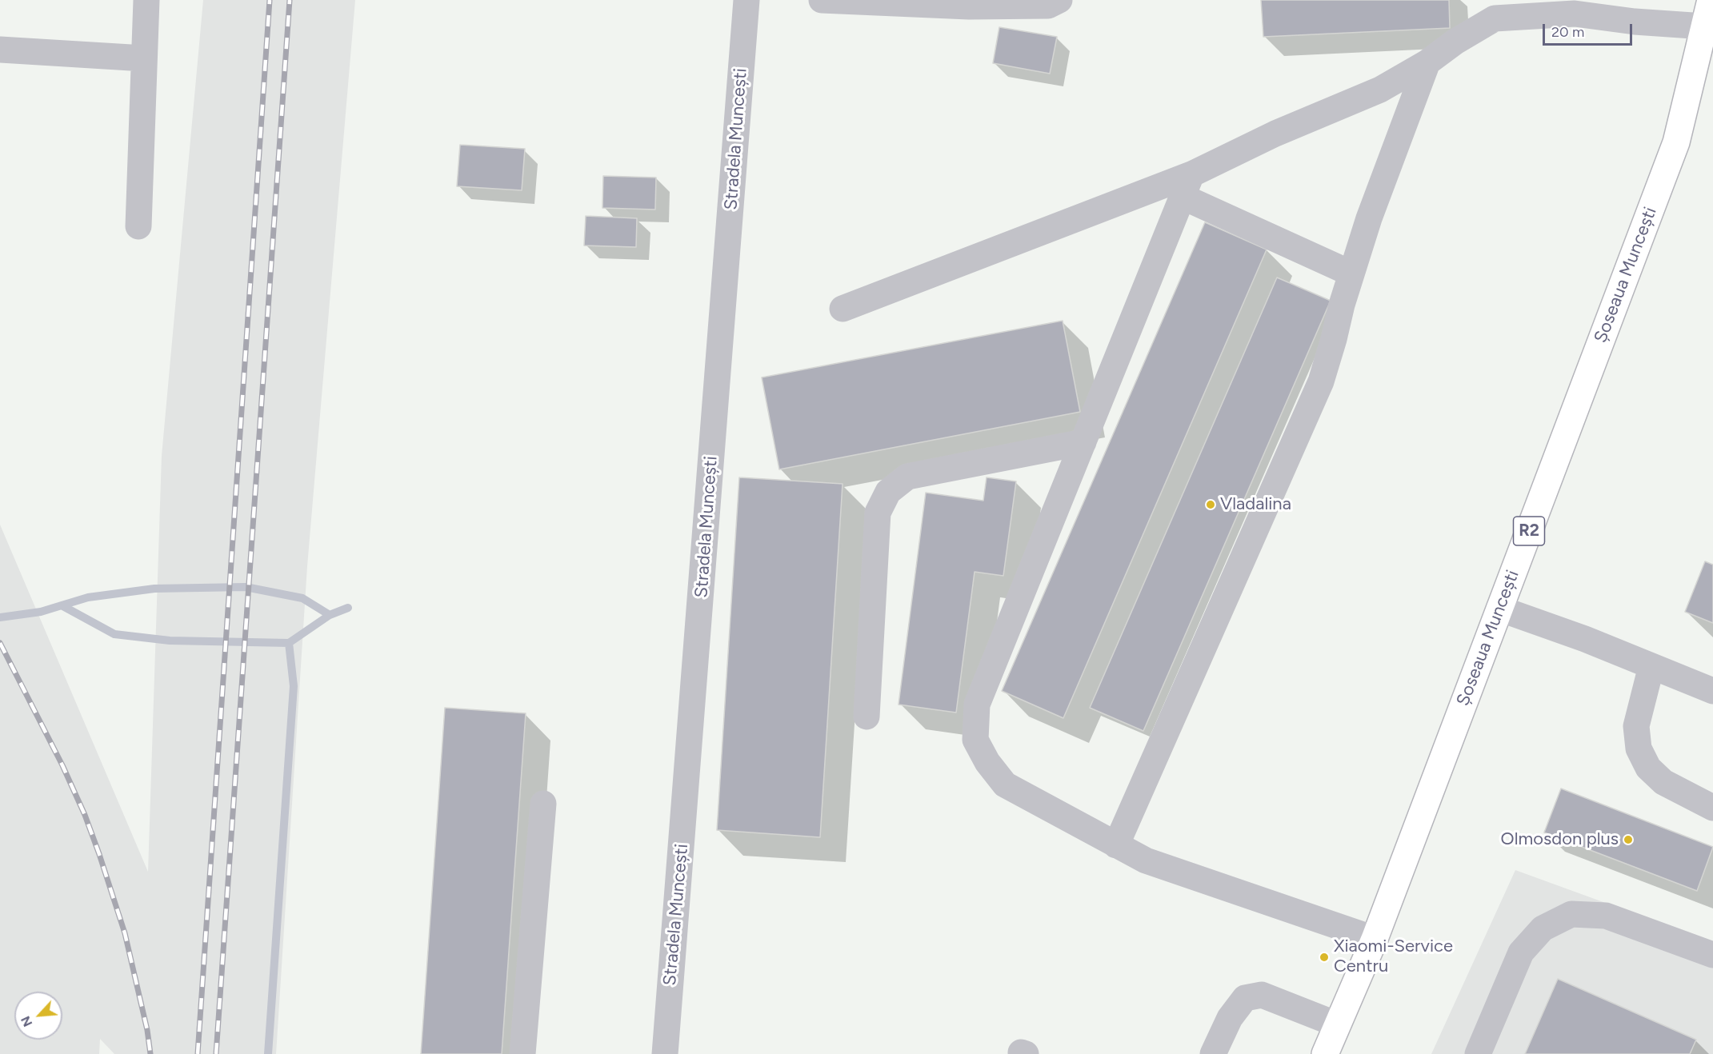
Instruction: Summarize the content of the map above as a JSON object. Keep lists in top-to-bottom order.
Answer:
{
  "streets": {
    "main road": ["Șoseaua Muncești", "R2"],
    "street": ["Stradela Muncești"]
  },
  "places": ["Vladalina", "Olmosdon plus", "Xiaomi-Service Centru"],
  "scale_bar": "20 m",
  "north": "bottom left"
}
